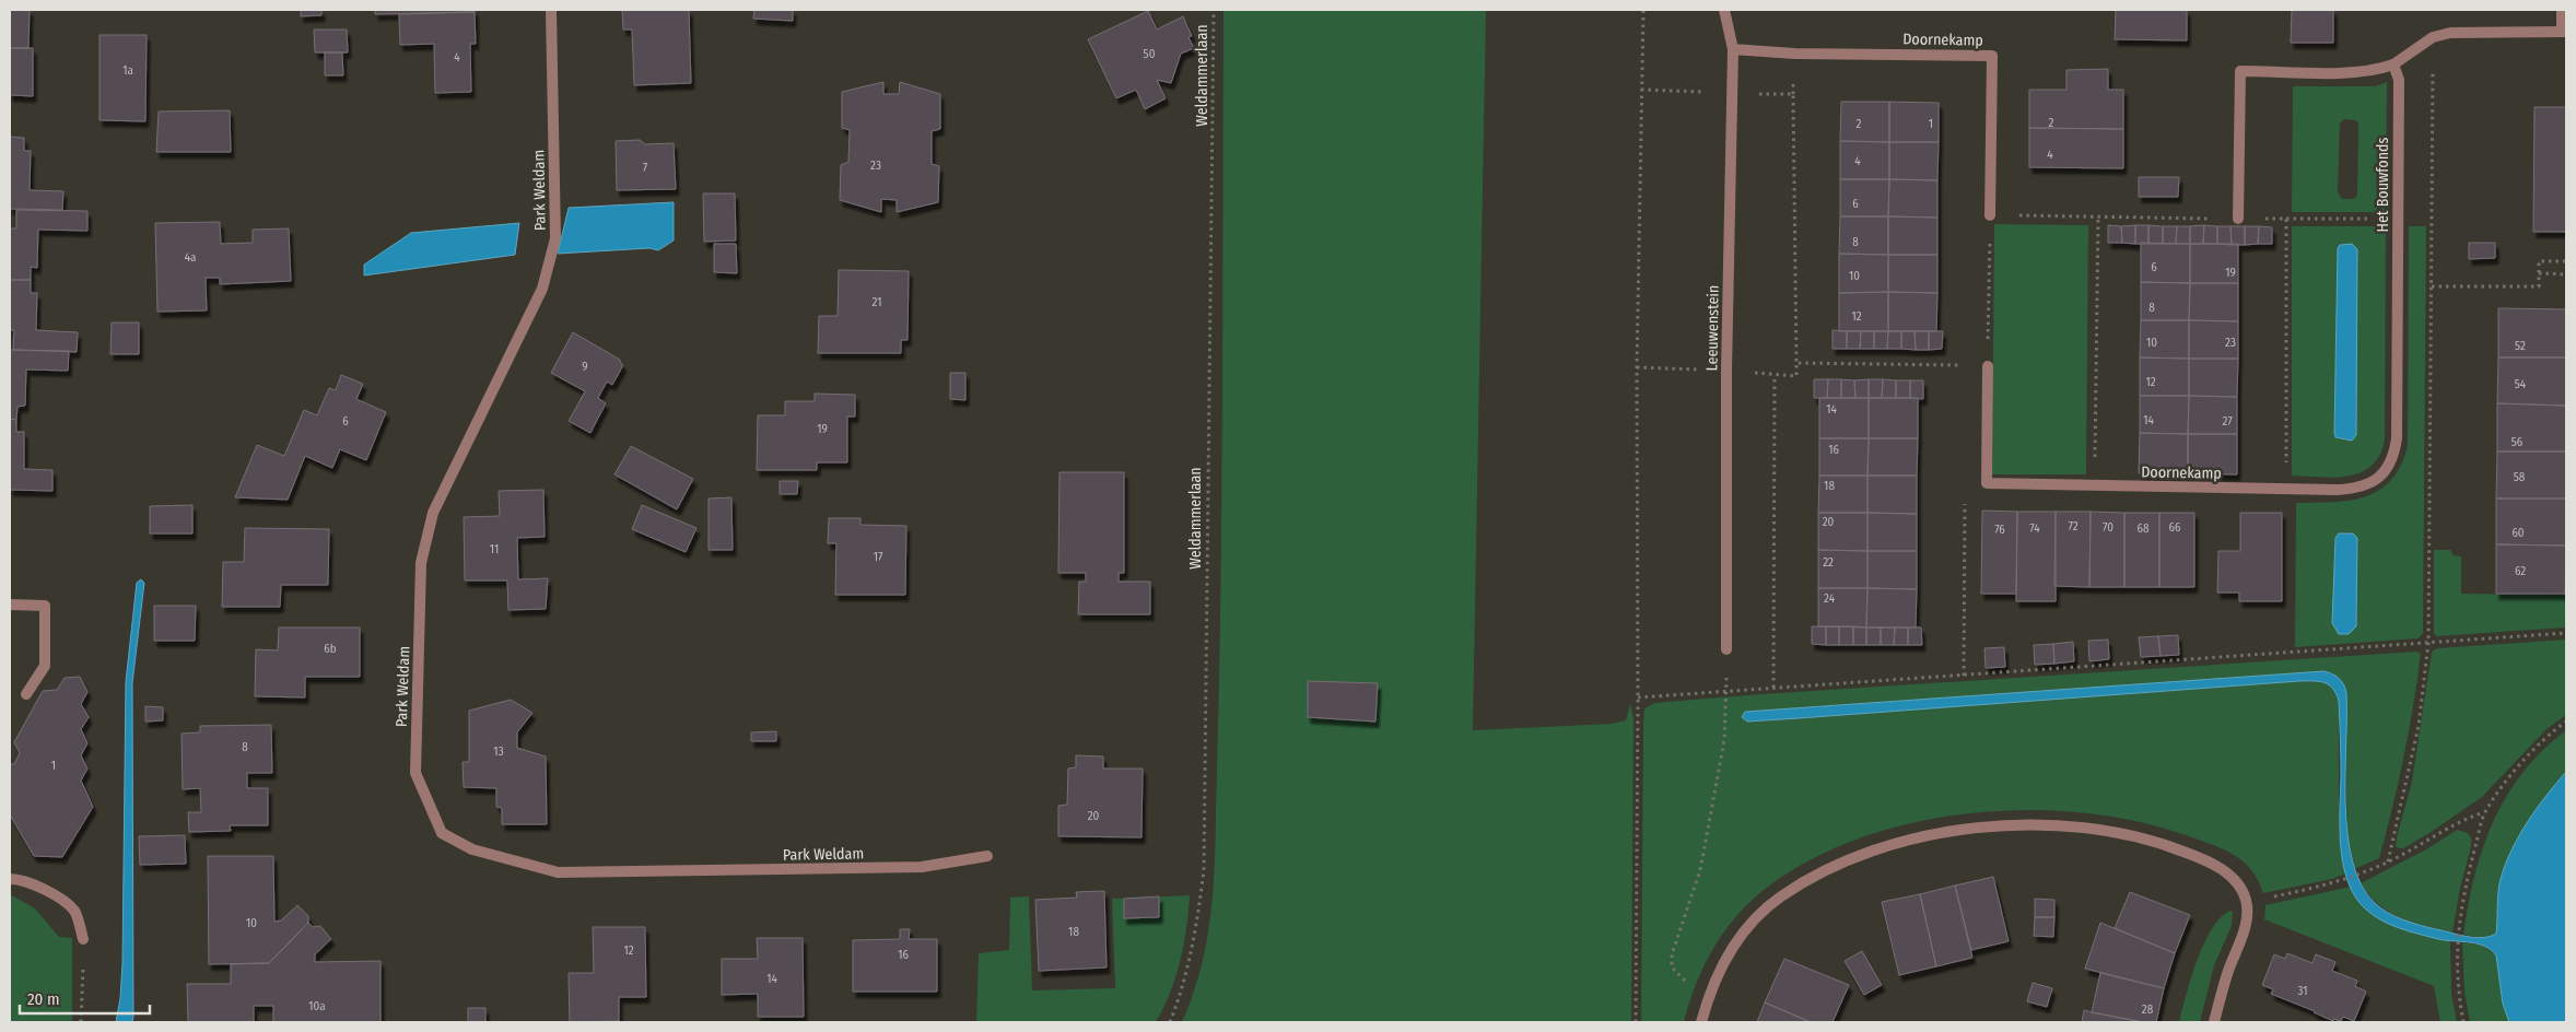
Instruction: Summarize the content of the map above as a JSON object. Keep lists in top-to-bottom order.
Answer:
{
  "streets": {
    "street": [
      "Doornekamp",
      "Het Bouwfonds",
      "Park Weldam",
      "Leeuwenstein"
    ],
    "path": ["Weldammerlaan"]
  },
  "crossings": [
    ["Doornekamp", "Het Bouwfonds"],
    ["Doornekamp", "Leeuwenstein"]
  ],
  "house_numbers": [
    "50",
    "4",
    "1a",
    "2",
    "2",
    "1",
    "4",
    "4",
    "23",
    "7",
    "6",
    "8",
    "4a",
    "6",
    "19",
    "10",
    "21",
    "8",
    "12",
    "10",
    "23",
    "52",
    "9",
    "12",
    "54",
    "14",
    "14",
    "6",
    "27",
    "19",
    "56",
    "16",
    "58",
    "18",
    "20",
    "72",
    "70",
    "66",
    "74",
    "68",
    "76",
    "60",
    "11",
    "17",
    "22",
    "62",
    "24",
    "6b",
    "8",
    "13",
    "1",
    "20",
    "10",
    "18",
    "12",
    "16",
    "14",
    "31",
    "10a",
    "28"
  ],
  "scale_bar": "20 m"
}
